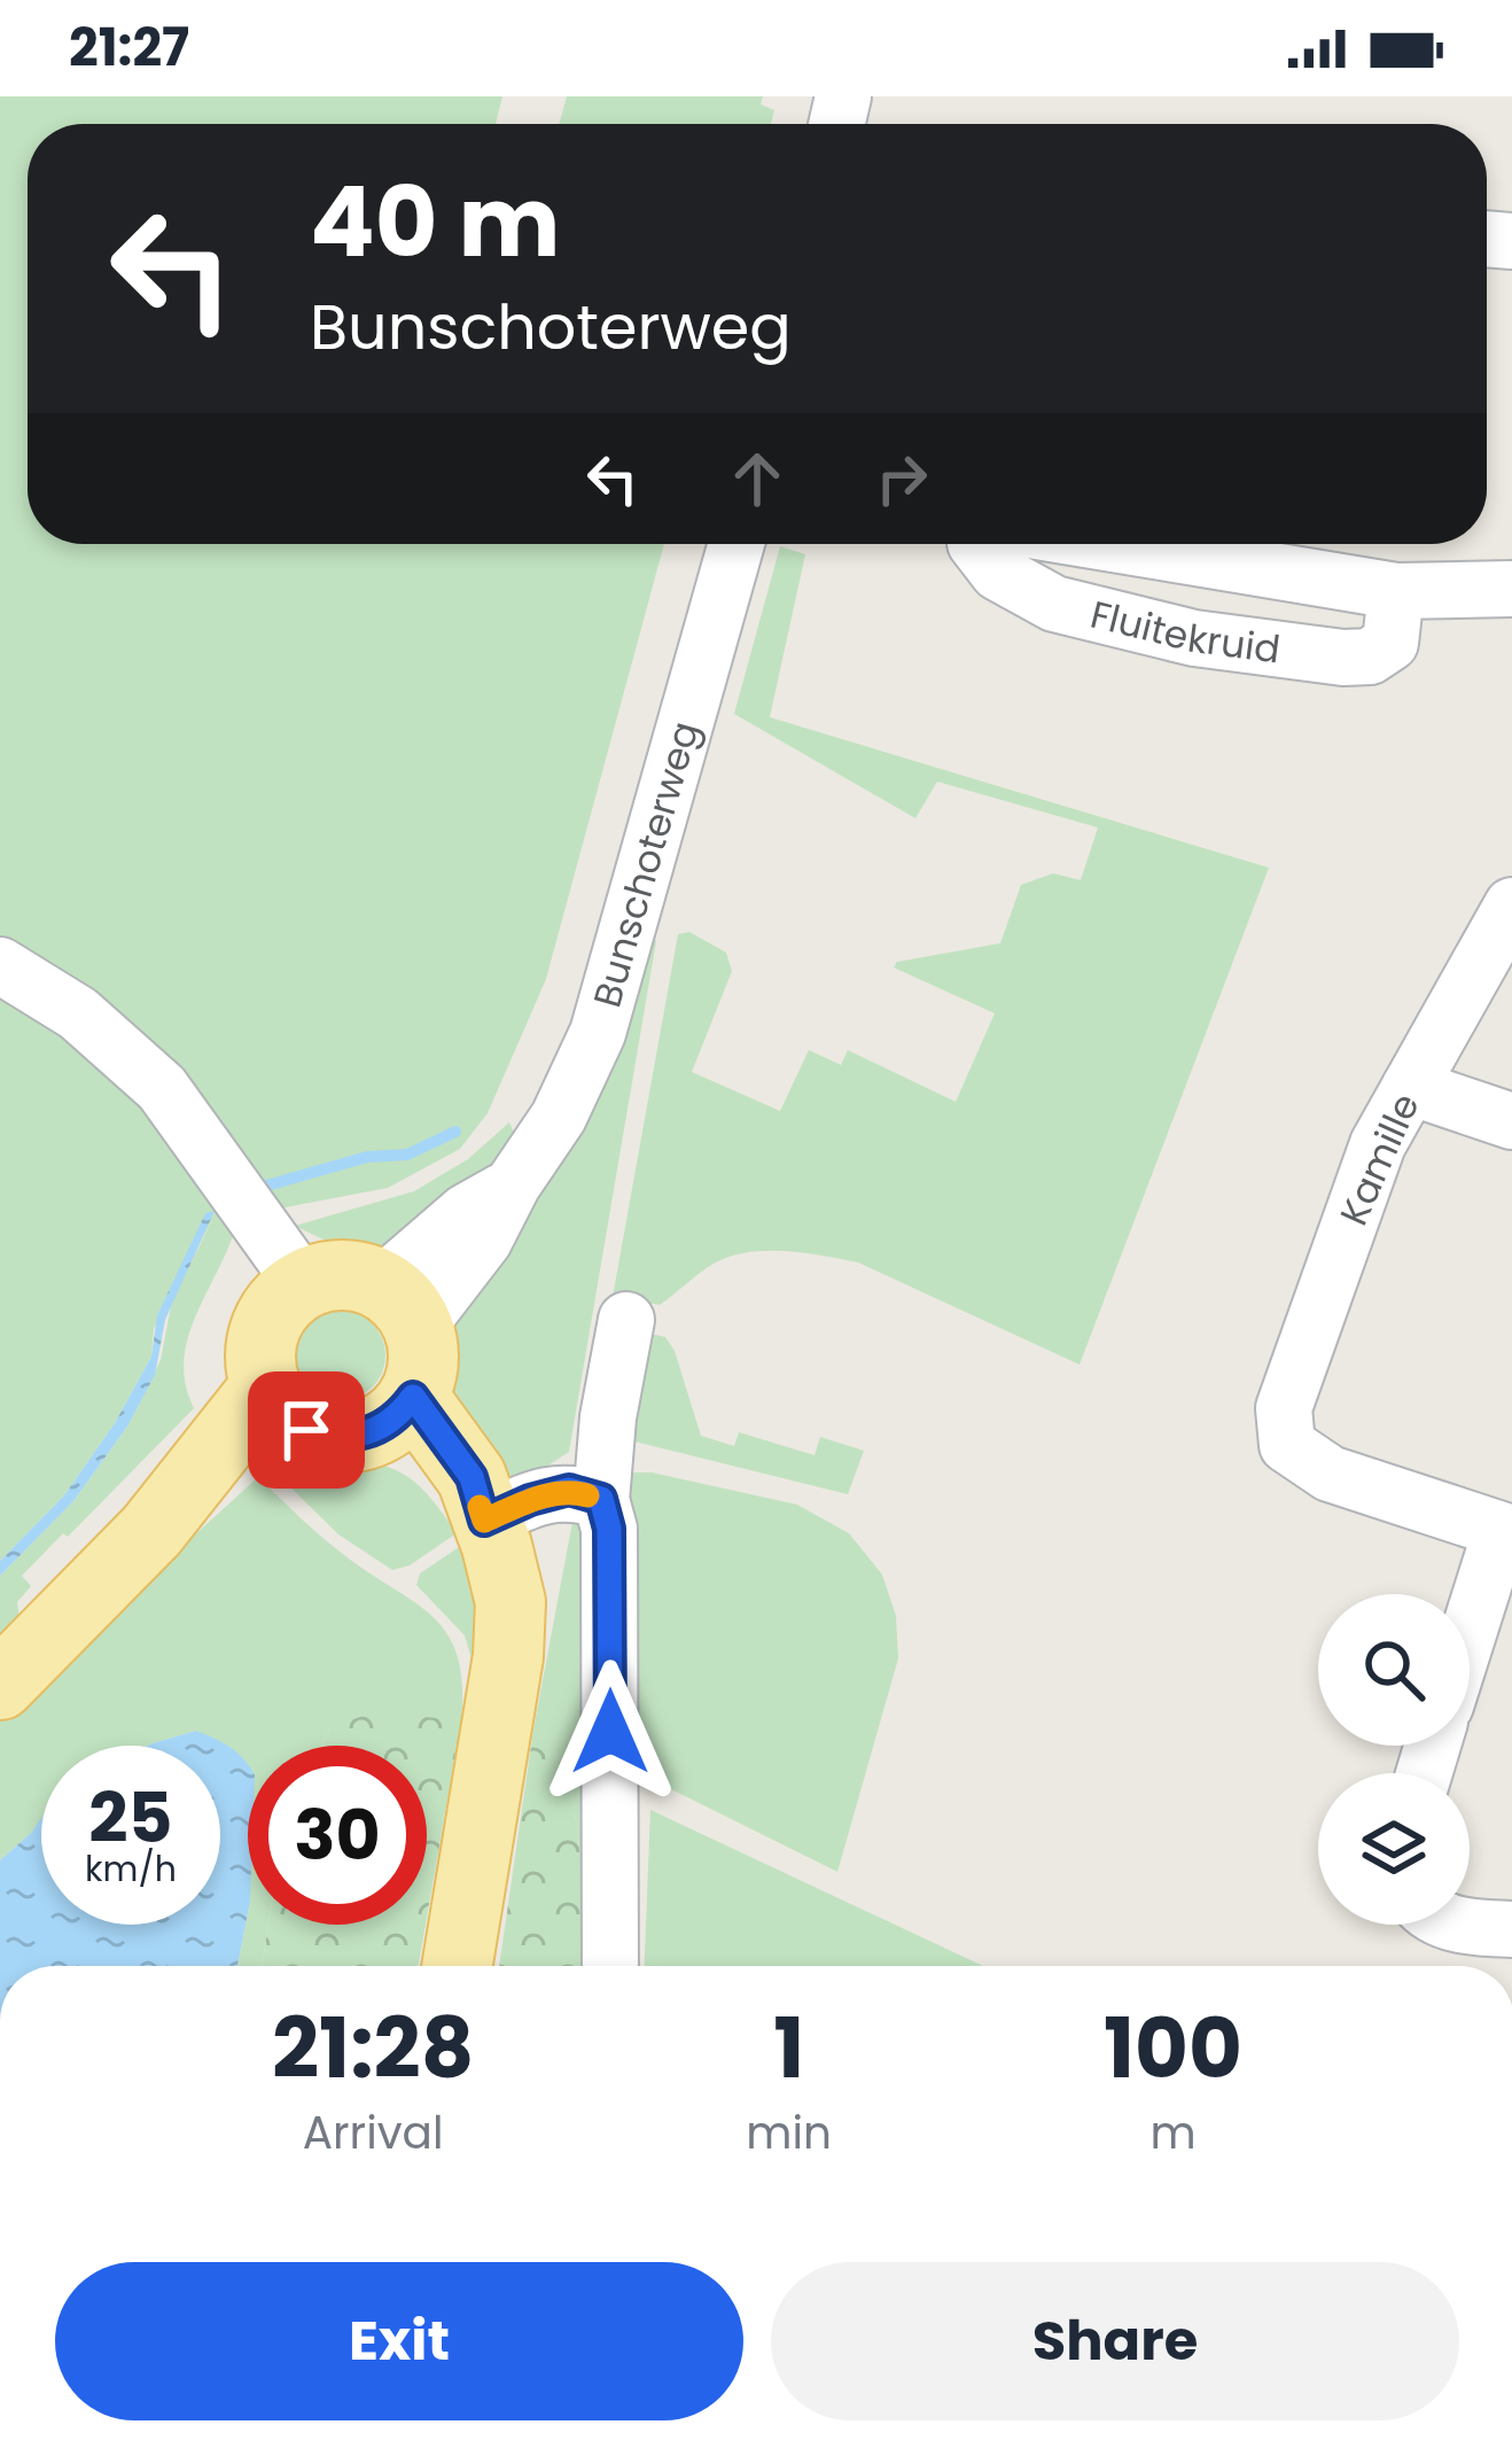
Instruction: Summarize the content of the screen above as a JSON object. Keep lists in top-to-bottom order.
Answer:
{
  "streets": {
    "street": ["Fluitekruid", "Bunschoterweg", "Kamille"]
  },
  "page": {
    "status": "21:27",
    "turn": ["40 m", "Bunschoterweg"],
    "speed": "25 km/h",
    "limit": "30",
    "eta": [
      "21:28",
      "Arrival",
      "1",
      "min",
      "100",
      "m"
    ],
    "buttons": ["Exit", "Share"]
  }
}
